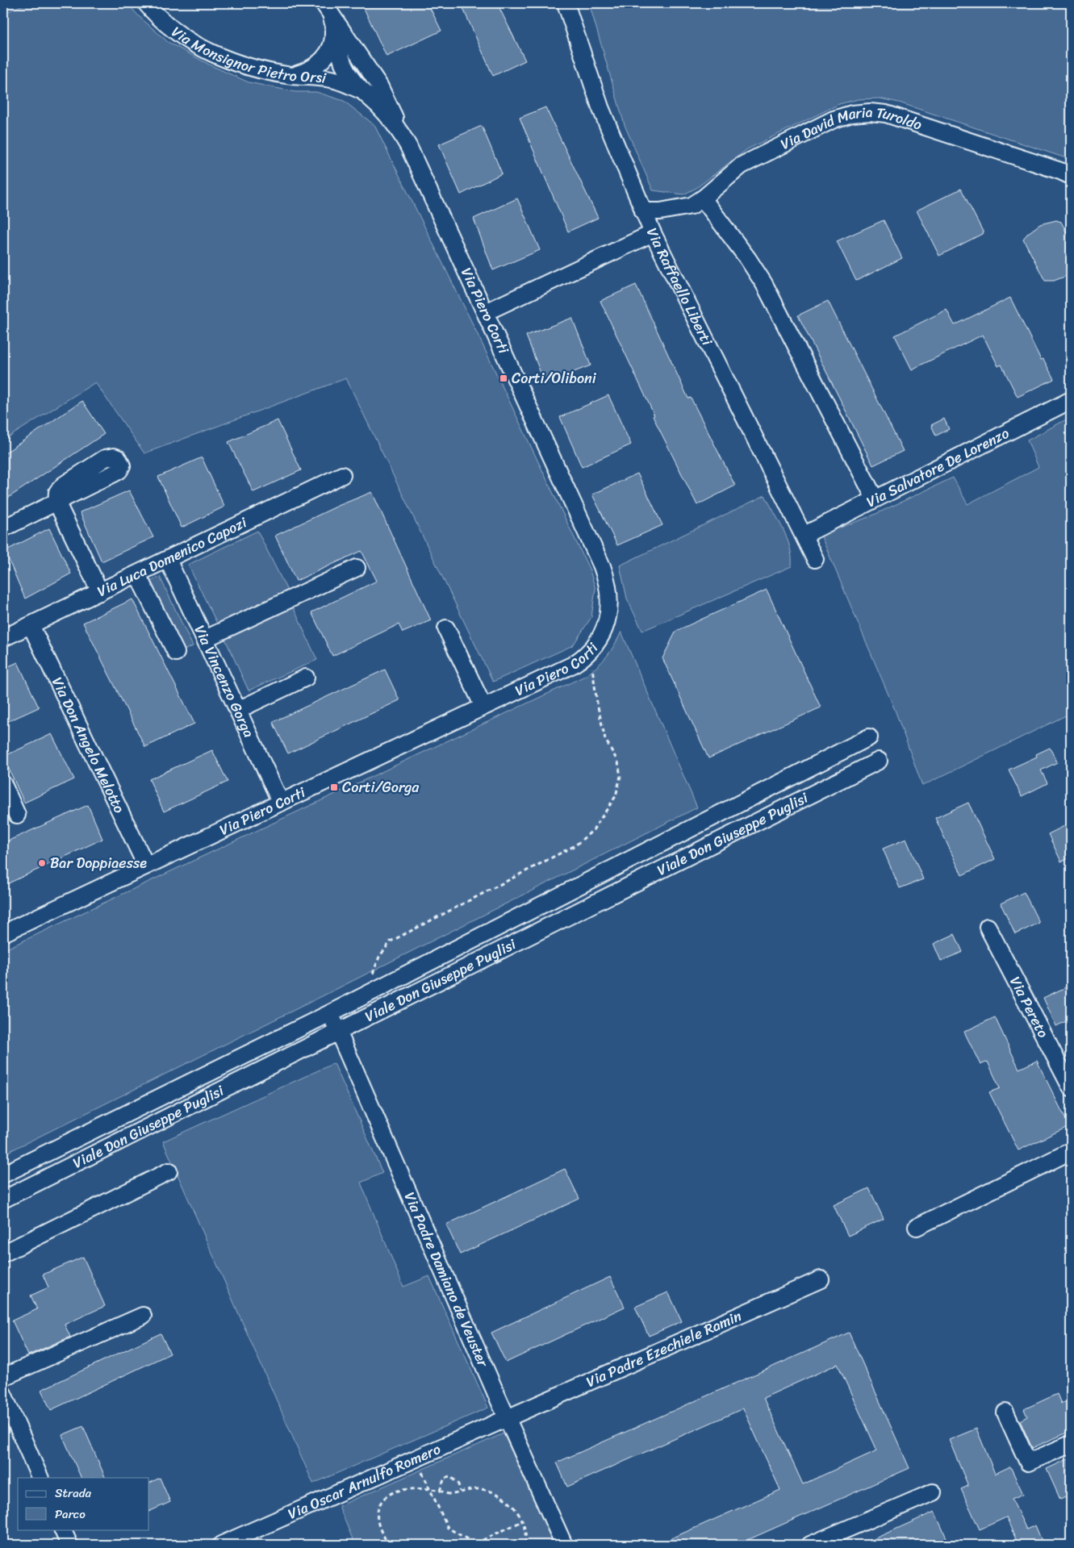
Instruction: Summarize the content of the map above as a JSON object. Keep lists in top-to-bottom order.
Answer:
{
  "streets": {
    "street": [
      "Via Monsignor Pietro Orsi",
      "Via David Maria Turoldo",
      "Via Raffaello Liberti",
      "Via Piero Corti",
      "Via Salvatore De Lorenzo",
      "Via Luca Domenico Capozi",
      "Via Vincenzo Gorga",
      "Via Don Angelo Melotto",
      "Viale Don Giuseppe Puglisi",
      "Via Pereto",
      "Via Padre Damiano de Veuster",
      "Via Padre Ezechiele Ramin",
      "Via Oscar Arnulfo Romero"
    ]
  },
  "crossings": [
    ["Via Monsignor Pietro Orsi", "Via Piero Corti"],
    ["Via David Maria Turoldo", "Via Raffaello Liberti"],
    ["Via Raffaello Liberti", "Via Salvatore De Lorenzo"],
    ["Via Piero Corti", "Via Vincenzo Gorga"],
    ["Via Piero Corti", "Via Don Angelo Melotto"],
    ["Via Luca Domenico Capozi", "Via Vincenzo Gorga"],
    ["Via Luca Domenico Capozi", "Via Don Angelo Melotto"],
    ["Viale Don Giuseppe Puglisi", "Via Padre Damiano de Veuster"],
    ["Via Padre Damiano de Veuster", "Via Padre Ezechiele Ramin"],
    ["Via Padre Damiano de Veuster", "Via Oscar Arnulfo Romero"],
    ["Via Padre Ezechiele Ramin", "Via Oscar Arnulfo Romero"]
  ],
  "places": {
    "transit": ["Corti/Oliboni", "Corti/Gorga"],
    "other": ["Bar Doppiaesse"]
  },
  "legend": ["Strada", "Parco"]
}
